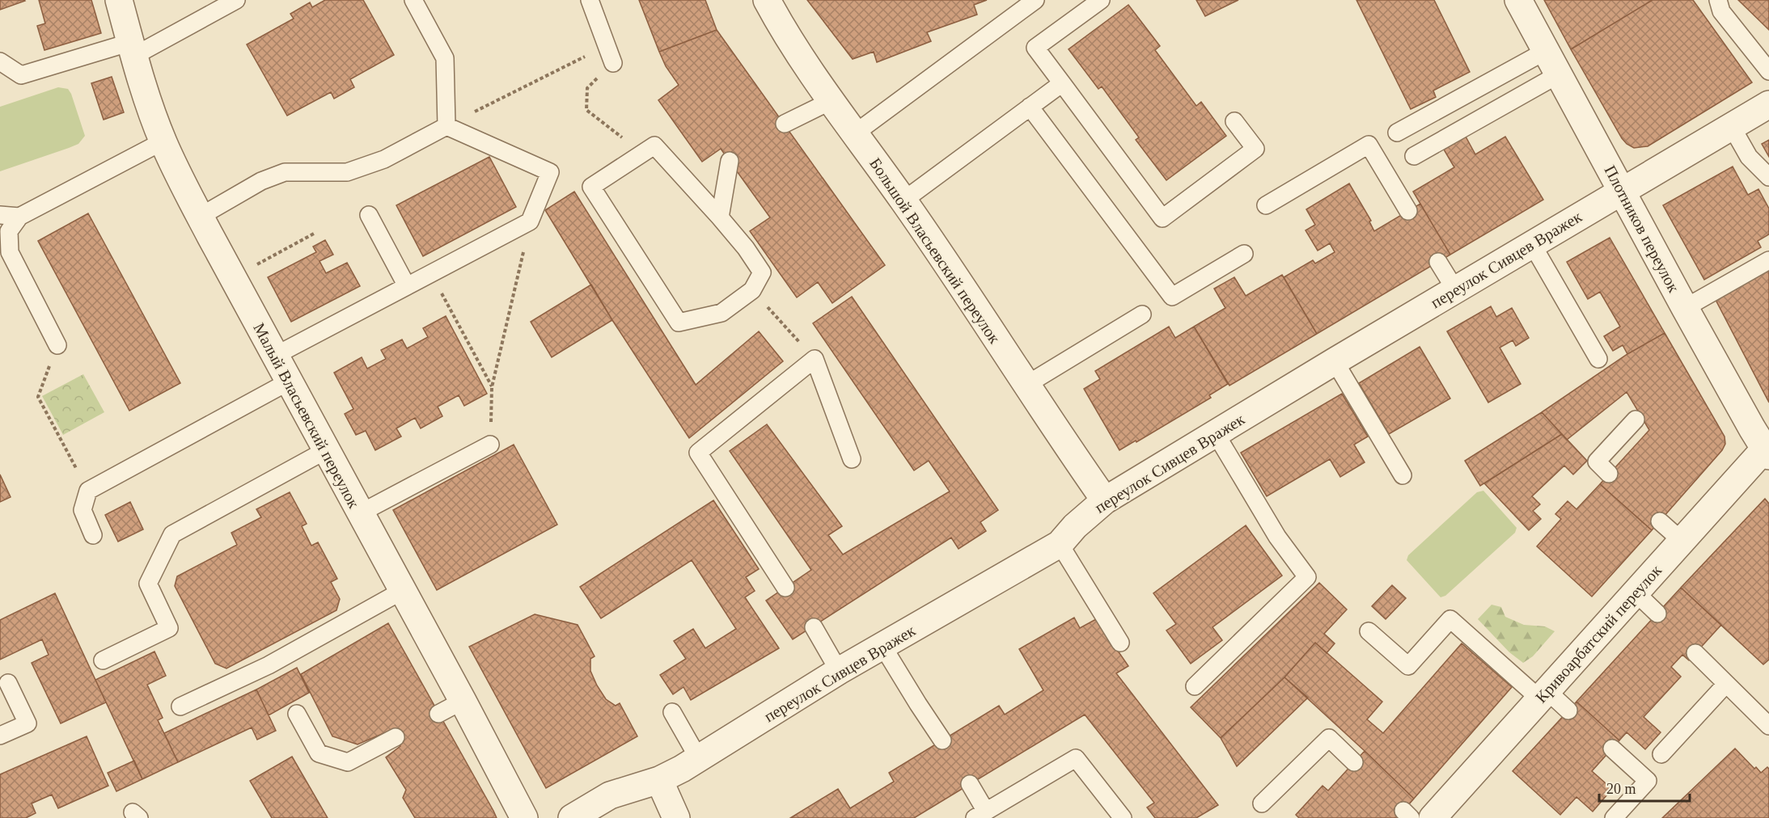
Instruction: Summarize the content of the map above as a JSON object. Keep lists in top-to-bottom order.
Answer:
{
  "streets": {
    "street": [
      "Плотников переулок",
      "Большой Власьевский переулок",
      "переулок Сивцев Вражек",
      "Малый Власьевский переулок",
      "Кривоарбатский переулок"
    ]
  },
  "crossings": [
    ["Плотников переулок", "переулок Сивцев Вражек"],
    ["Плотников переулок", "Кривоарбатский переулок"],
    ["Большой Власьевский переулок", "переулок Сивцев Вражек"]
  ],
  "scale_bar": "20 m"
}
